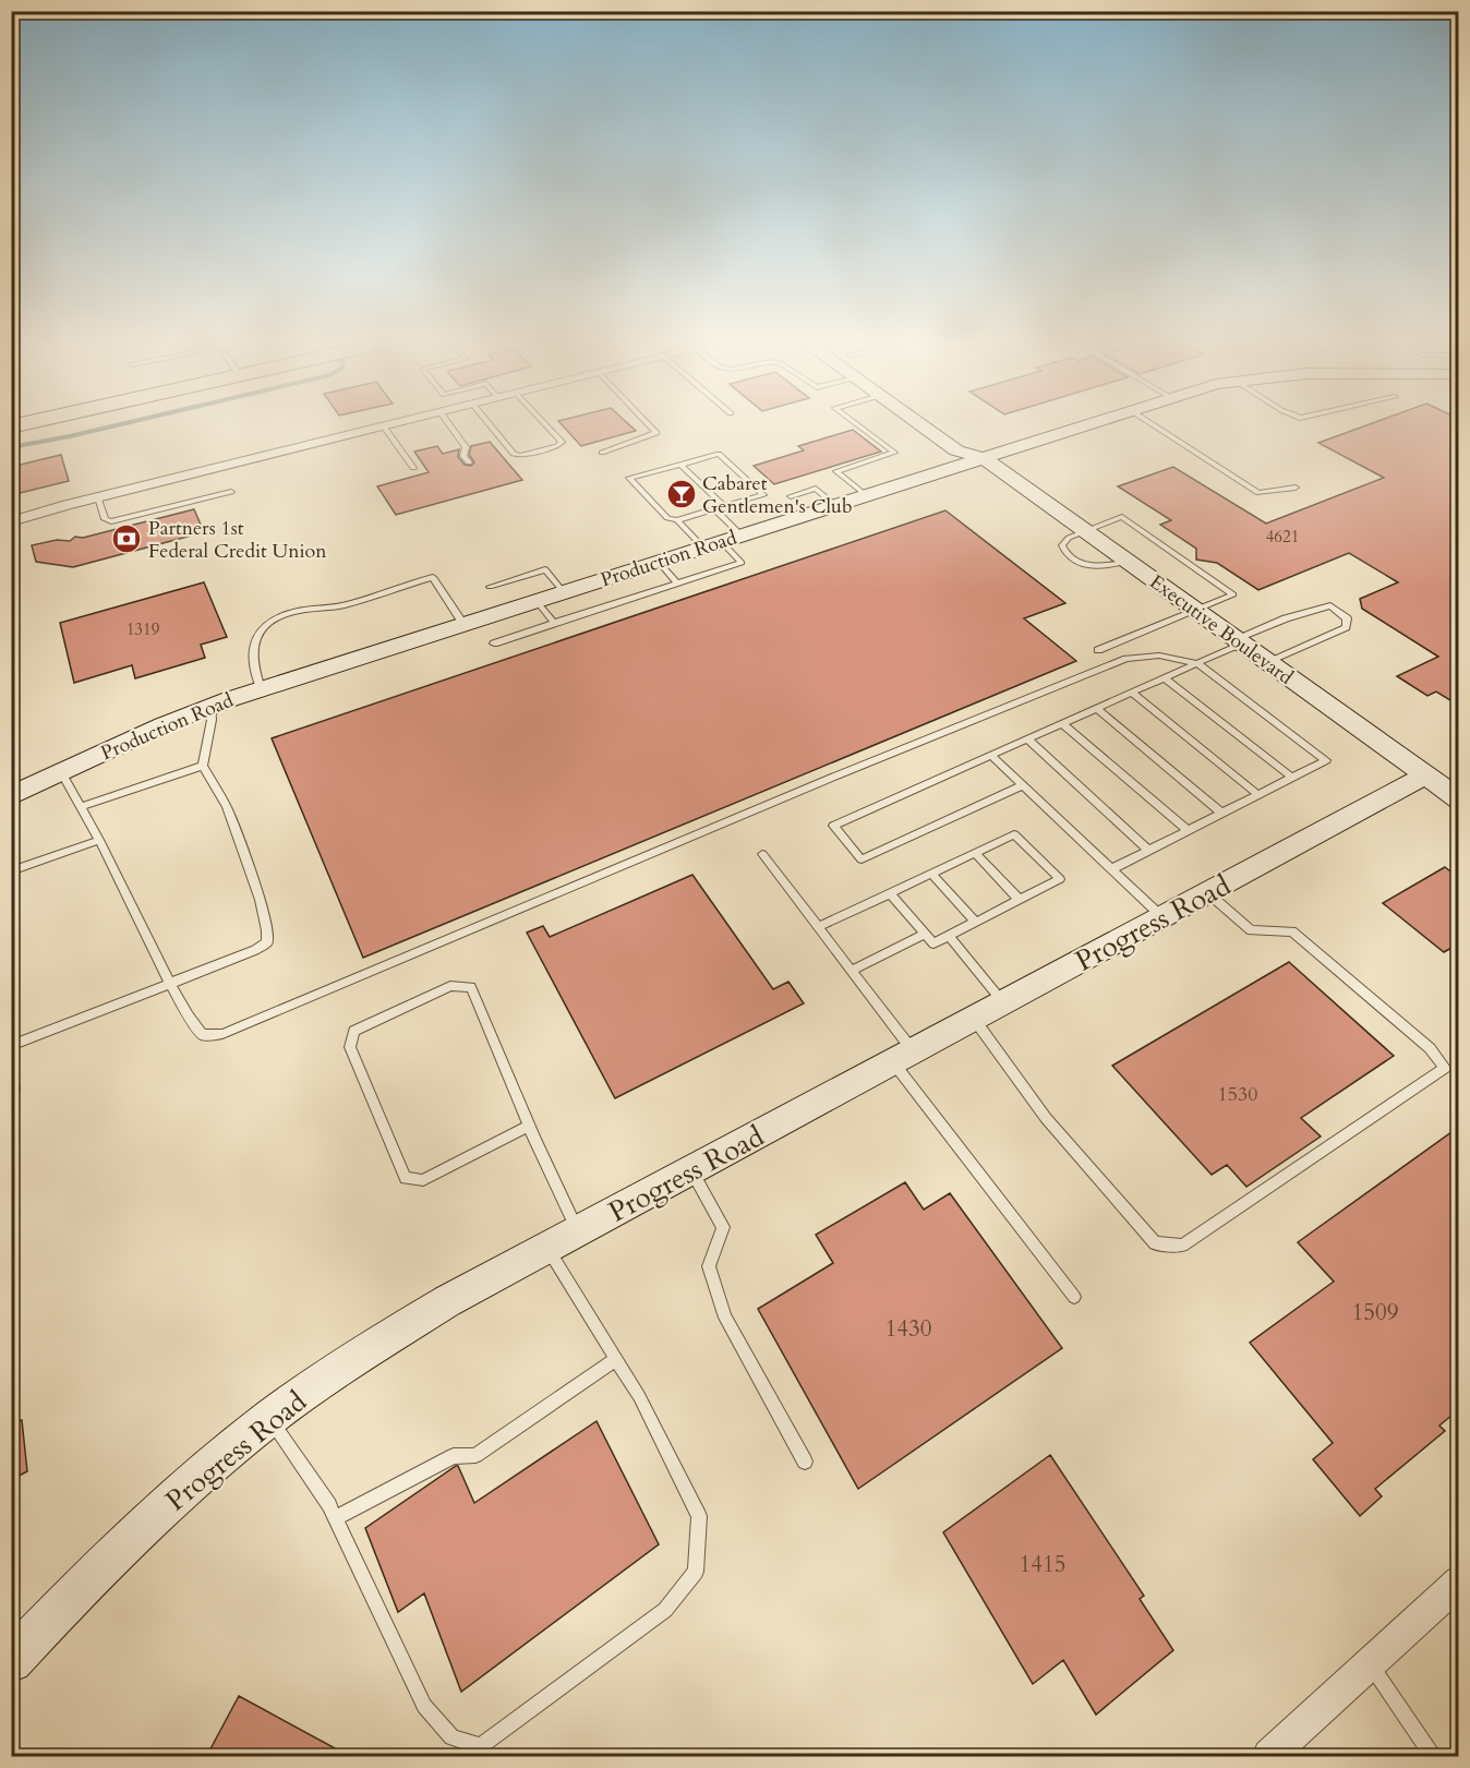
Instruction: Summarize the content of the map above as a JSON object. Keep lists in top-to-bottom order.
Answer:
{
  "streets": {
    "main road": ["Production Road", "Executive Boulevard", "Progress Road"]
  },
  "crossings": [
    ["Production Road", "Executive Boulevard"],
    ["Executive Boulevard", "Progress Road"]
  ],
  "places": {
    "bar": ["Cabaret Gentlemen's Club"],
    "bank": ["Partners 1st Federal Credit Union"]
  },
  "house_numbers": [
    "4621",
    "1319",
    "1530",
    "1509",
    "1430",
    "1415"
  ]
}
